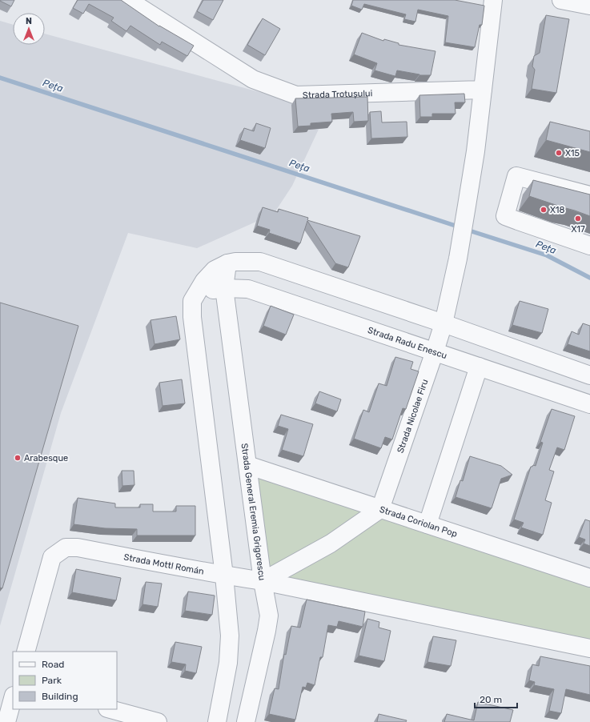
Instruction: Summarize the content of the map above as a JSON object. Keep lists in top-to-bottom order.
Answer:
{
  "streets": {
    "street": [
      "Strada Trotușului",
      "Strada Radu Enescu",
      "Strada Nicolae Firu",
      "Strada General Eremia Grigorescu",
      "Strada Coriolan Pop",
      "Strada Mottl Román"
    ]
  },
  "crossings": [
    ["Strada Trotușului", "Strada Nicolae Firu"],
    ["Strada Radu Enescu", "Strada Nicolae Firu"],
    ["Strada Radu Enescu", "Strada General Eremia Grigorescu"],
    ["Strada Nicolae Firu", "Strada Coriolan Pop"],
    ["Strada General Eremia Grigorescu", "Strada Coriolan Pop"],
    ["Strada General Eremia Grigorescu", "Strada Mottl Román"]
  ],
  "water": ["Peța"],
  "places": [
    "X15",
    "X18",
    "X17",
    "Arabesque"
  ],
  "legend": ["Road", "Park", "Building"],
  "scale_bar": "20 m",
  "north": "top"
}
